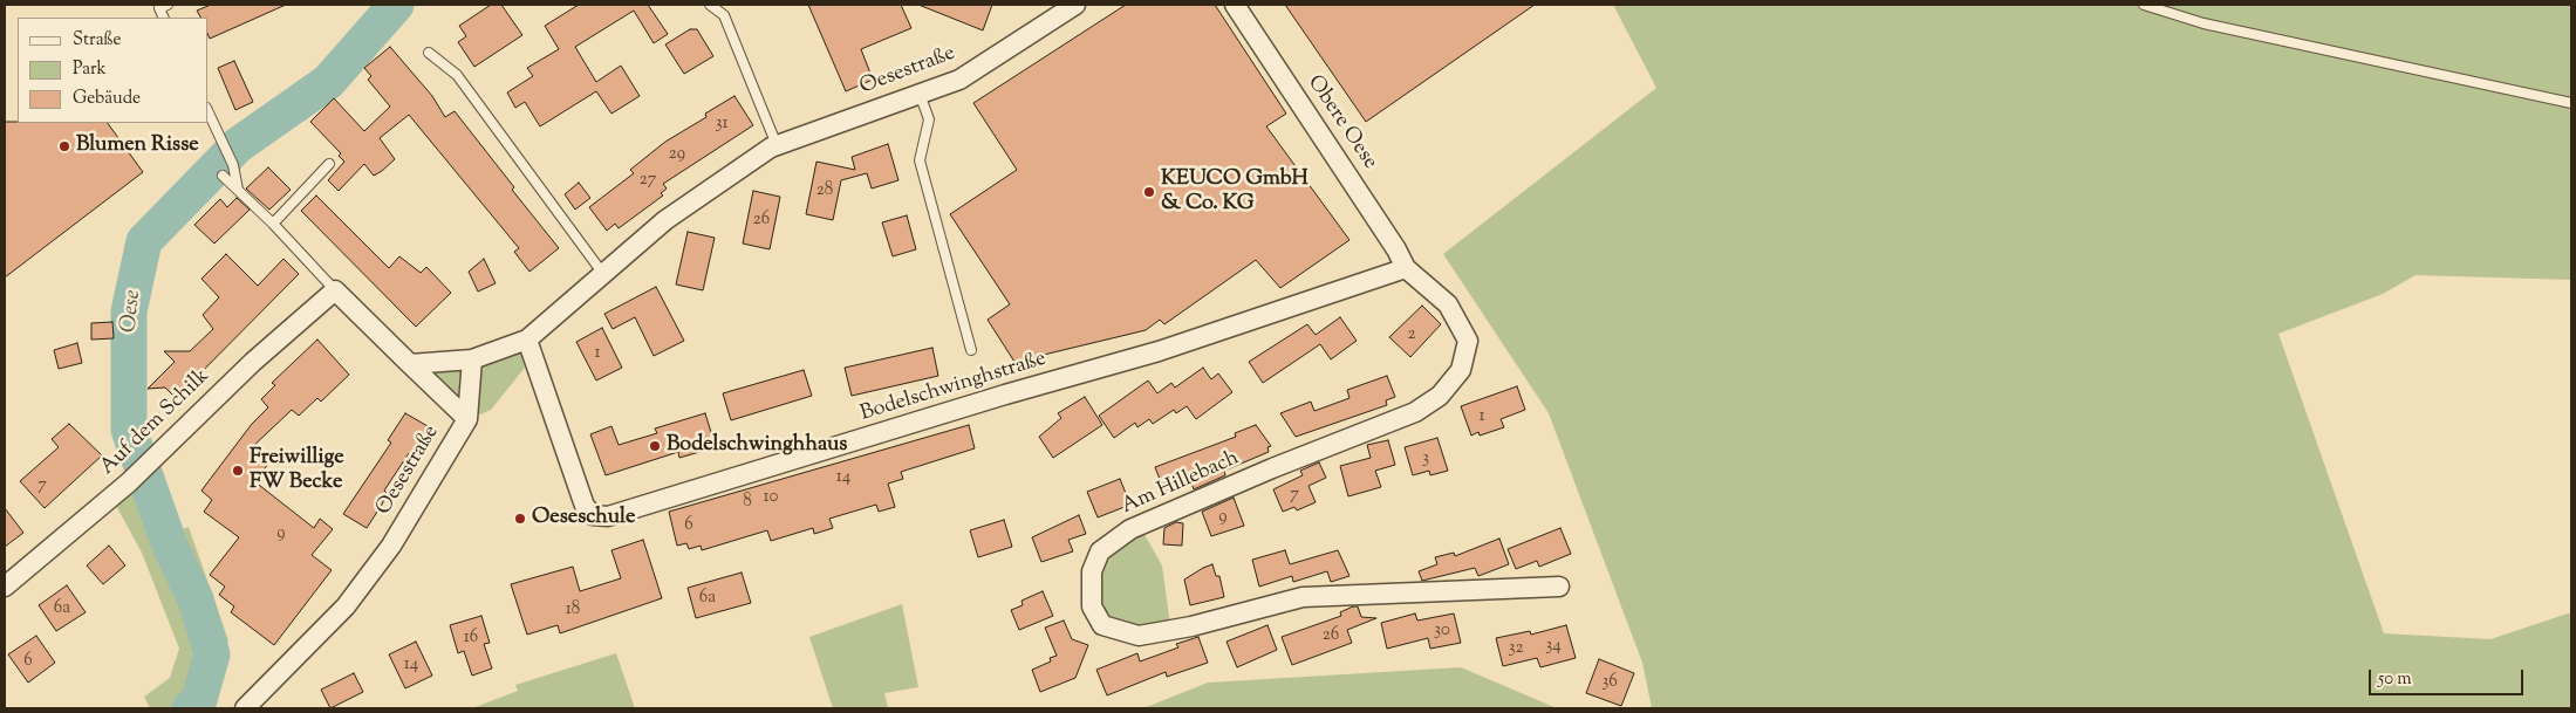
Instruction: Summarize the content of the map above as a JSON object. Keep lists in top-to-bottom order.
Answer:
{
  "streets": {
    "street": [
      "Oesestraße",
      "Obere Oese",
      "Bodelschwinghstraße",
      "Auf dem Schilk",
      "Am Hillebach"
    ]
  },
  "crossings": [
    ["Oesestraße", "Bodelschwinghstraße"],
    ["Obere Oese", "Bodelschwinghstraße"],
    ["Obere Oese", "Am Hillebach"],
    ["Bodelschwinghstraße", "Am Hillebach"]
  ],
  "water": ["Oese"],
  "places": [
    "Blumen Risse",
    "KEUCO GmbH & Co. KG",
    "Bodelschwinghhaus",
    "Freiwillige FW Becke",
    "Oeseschule"
  ],
  "house_numbers": [
    "31",
    "29",
    "27",
    "28",
    "26",
    "2",
    "1",
    "1",
    "3",
    "14",
    "7",
    "7",
    "10",
    "8",
    "9",
    "6",
    "9",
    "6a",
    "6a",
    "18",
    "30",
    "26",
    "16",
    "34",
    "32",
    "6",
    "14",
    "36"
  ],
  "legend": ["Straße", "Park", "Gebäude"],
  "scale_bar": "50 m"
}
